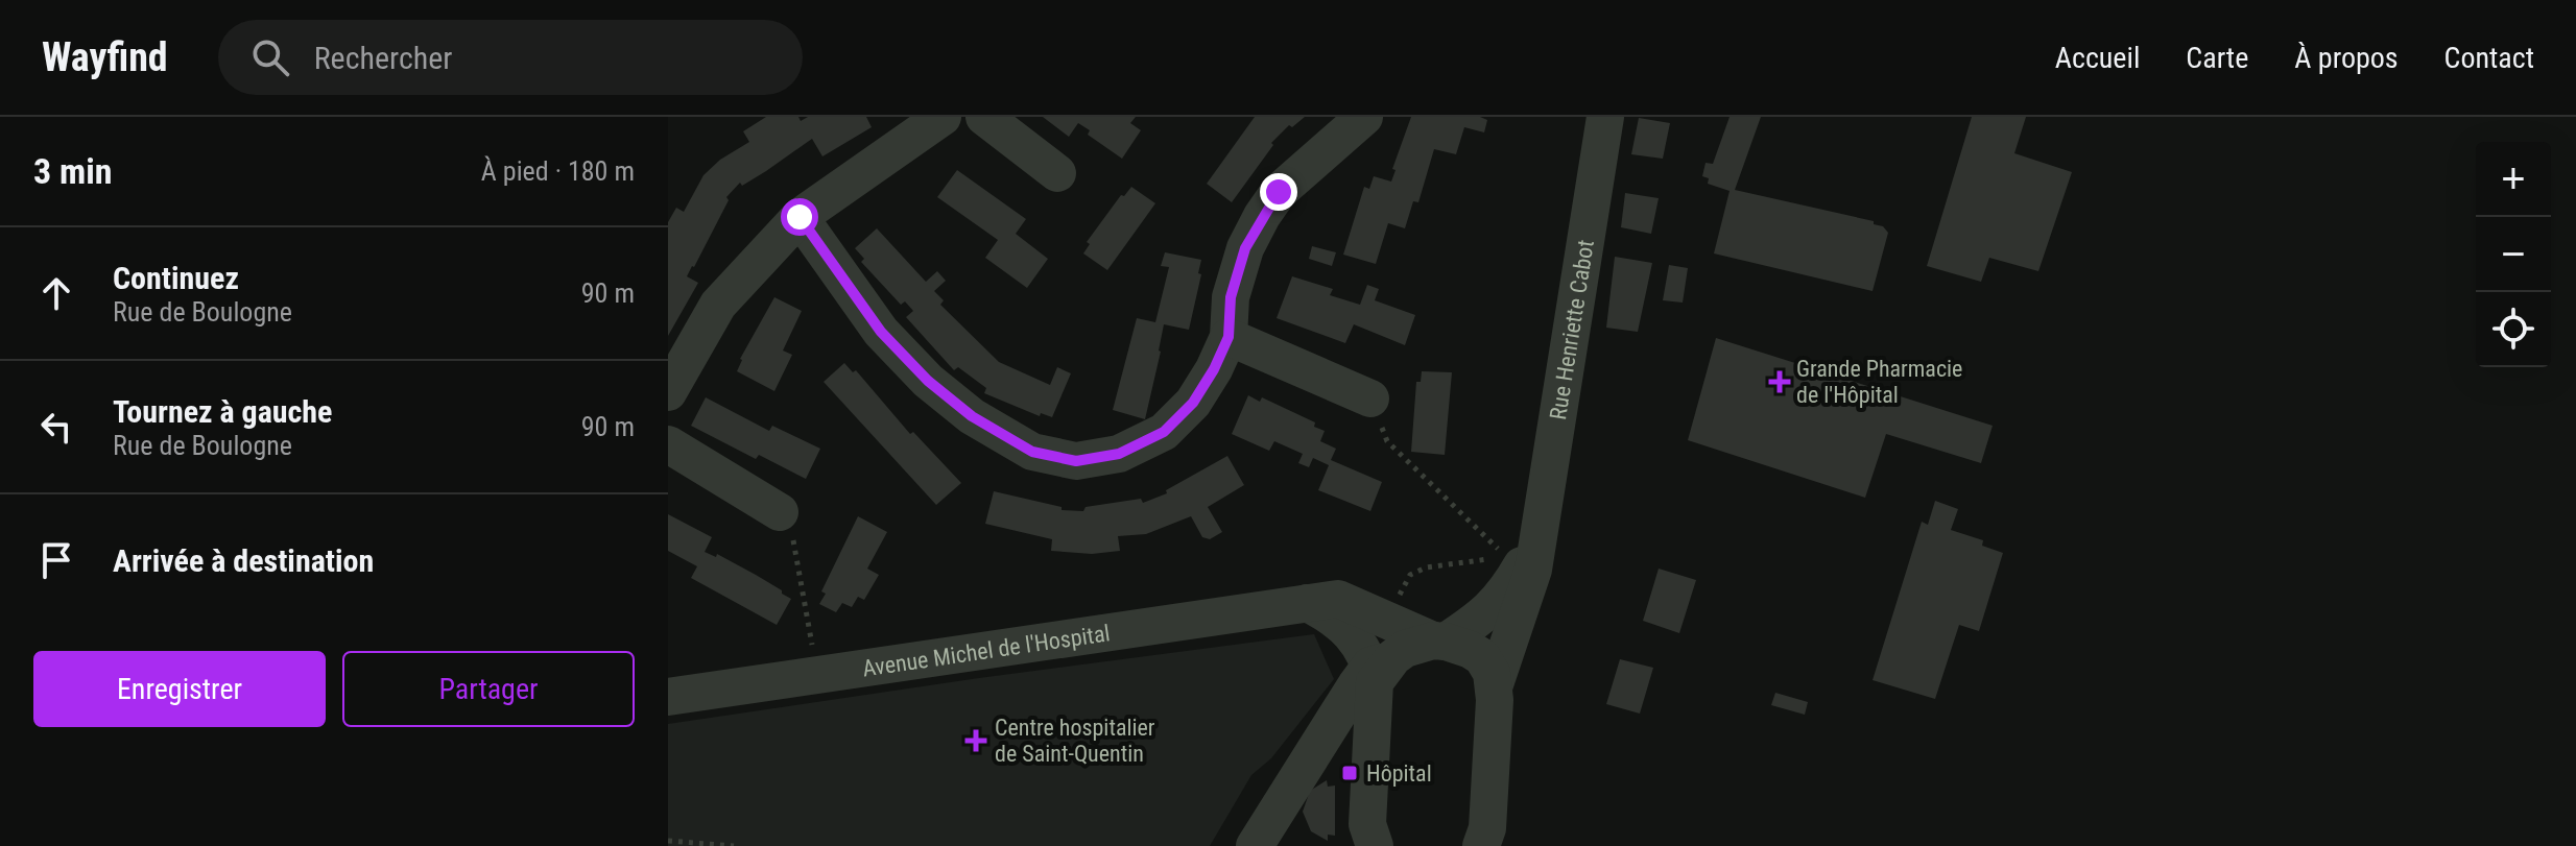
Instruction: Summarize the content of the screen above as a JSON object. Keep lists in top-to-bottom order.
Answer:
{
  "streets": {
    "street": ["Rue Henriette Cabot", "Avenue Michel de l'Hospital"]
  },
  "crossings": [
    ["Rue Henriette Cabot", "Avenue Michel de l'Hospital"]
  ],
  "places": {
    "health": ["Grande Pharmacie de l'Hôpital", "Centre hospitalier de Saint-Quentin"],
    "transit": ["Hôpital"]
  },
  "page": {
    "header": "Wayfind",
    "search": "Rechercher",
    "nav": [
      "Accueil",
      "Carte",
      "À propos",
      "Contact"
    ],
    "heading": ["3 min", "À pied · 180 m"],
    "map_buttons": ["+", "−"],
    "list": [
      ["Continuez", "Rue de Boulogne", "90 m"],
      ["Tournez à gauche", "Rue de Boulogne", "90 m"],
      "Arrivée à destination"
    ],
    "buttons": ["Enregistrer", "Partager"]
  }
}
